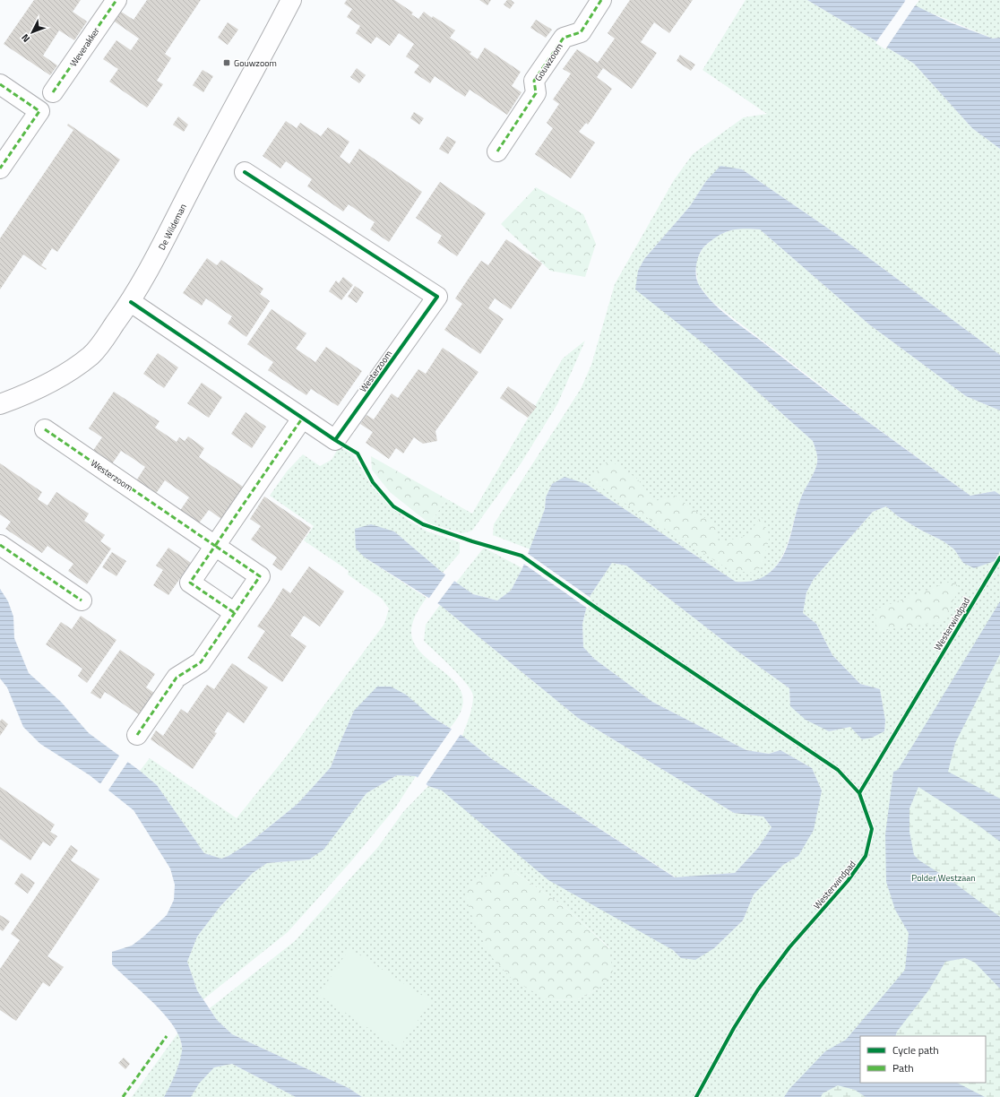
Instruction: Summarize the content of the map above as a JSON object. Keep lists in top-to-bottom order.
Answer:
{
  "streets": {
    "street": [
      "Weverakker",
      "Gouwzoom",
      "De Wildeman",
      "Westerzoom"
    ],
    "cycle path": ["Westerwindpad"]
  },
  "crossings": [
    ["De Wildeman", "Westerzoom"]
  ],
  "parks": ["Polder Westzaan"],
  "places": {
    "transit": ["Gouwzoom"]
  },
  "legend": ["Cycle path", "Path"],
  "north": "bottom left"
}
